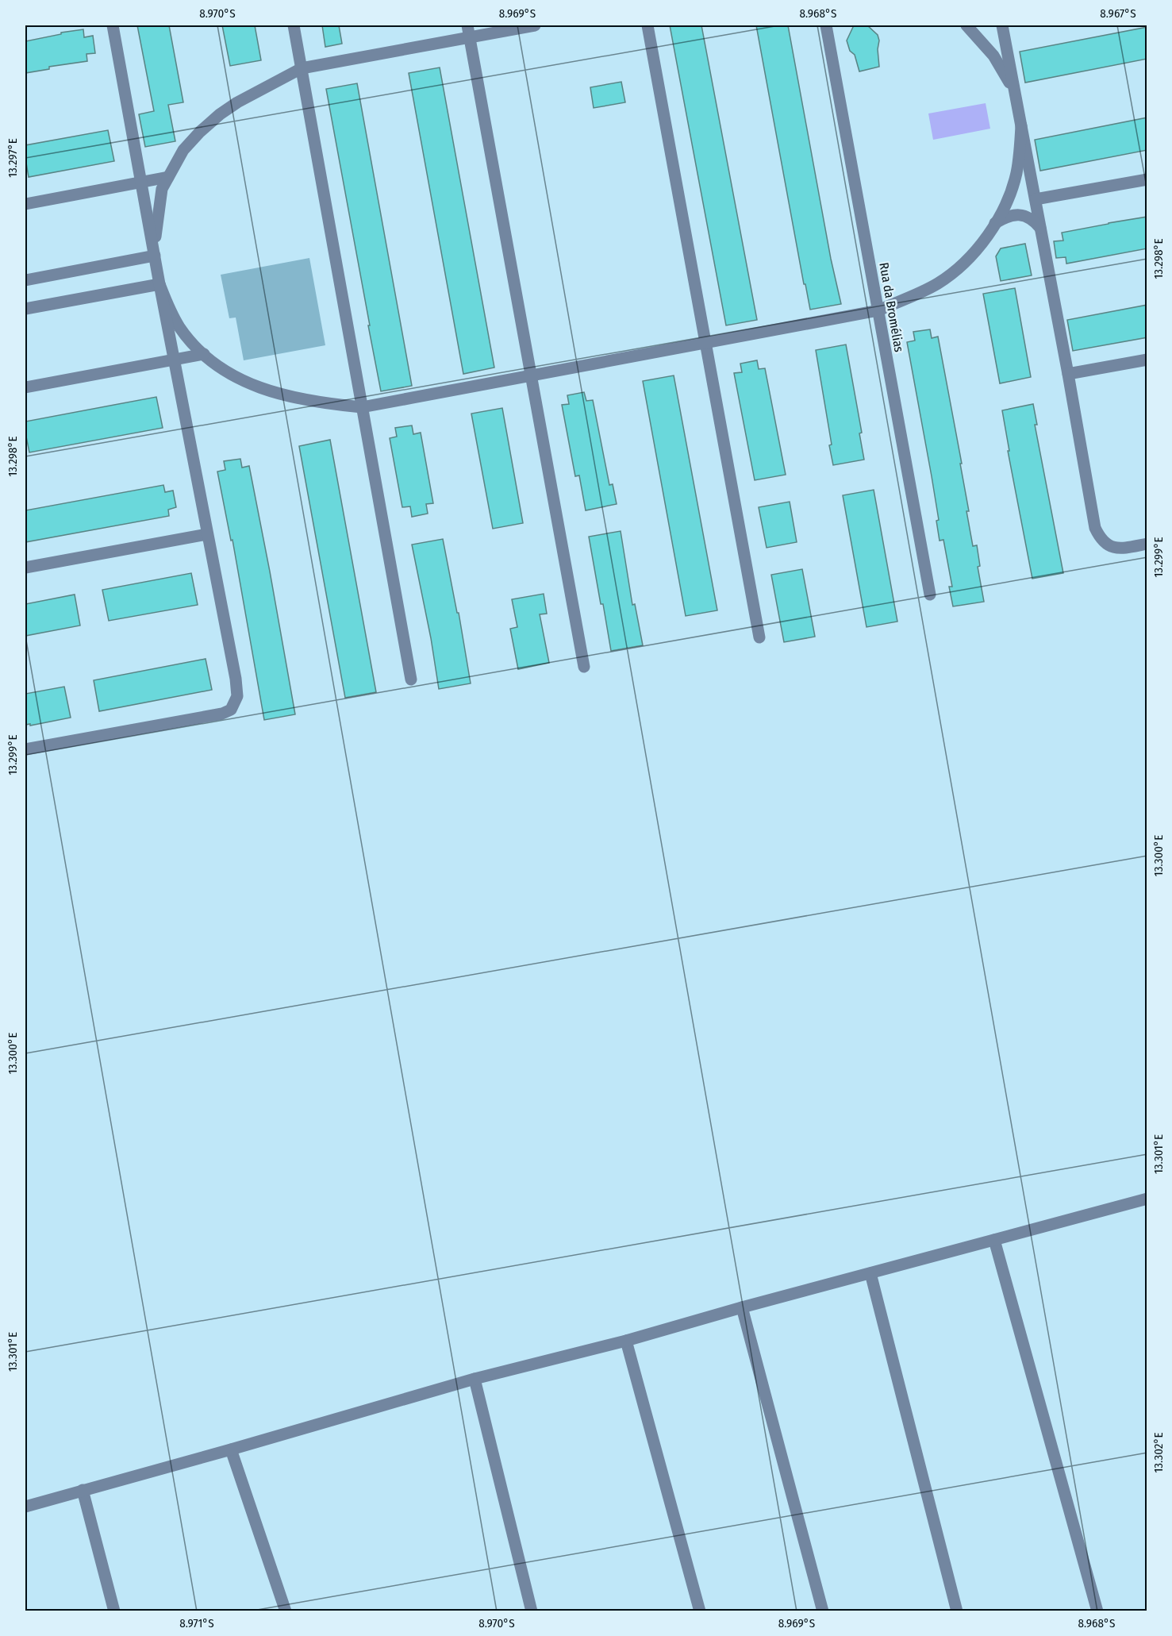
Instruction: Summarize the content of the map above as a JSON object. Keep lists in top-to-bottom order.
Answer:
{
  "streets": {
    "street": ["Rua da Bromélias"]
  },
  "coordinates": [
    "8.970°S",
    "8.969°S",
    "8.968°S",
    "8.967°S",
    "13.297°E",
    "13.298°E",
    "13.299°E",
    "13.300°E",
    "13.301°E",
    "13.302°E",
    "8.971°S"
  ]
}
